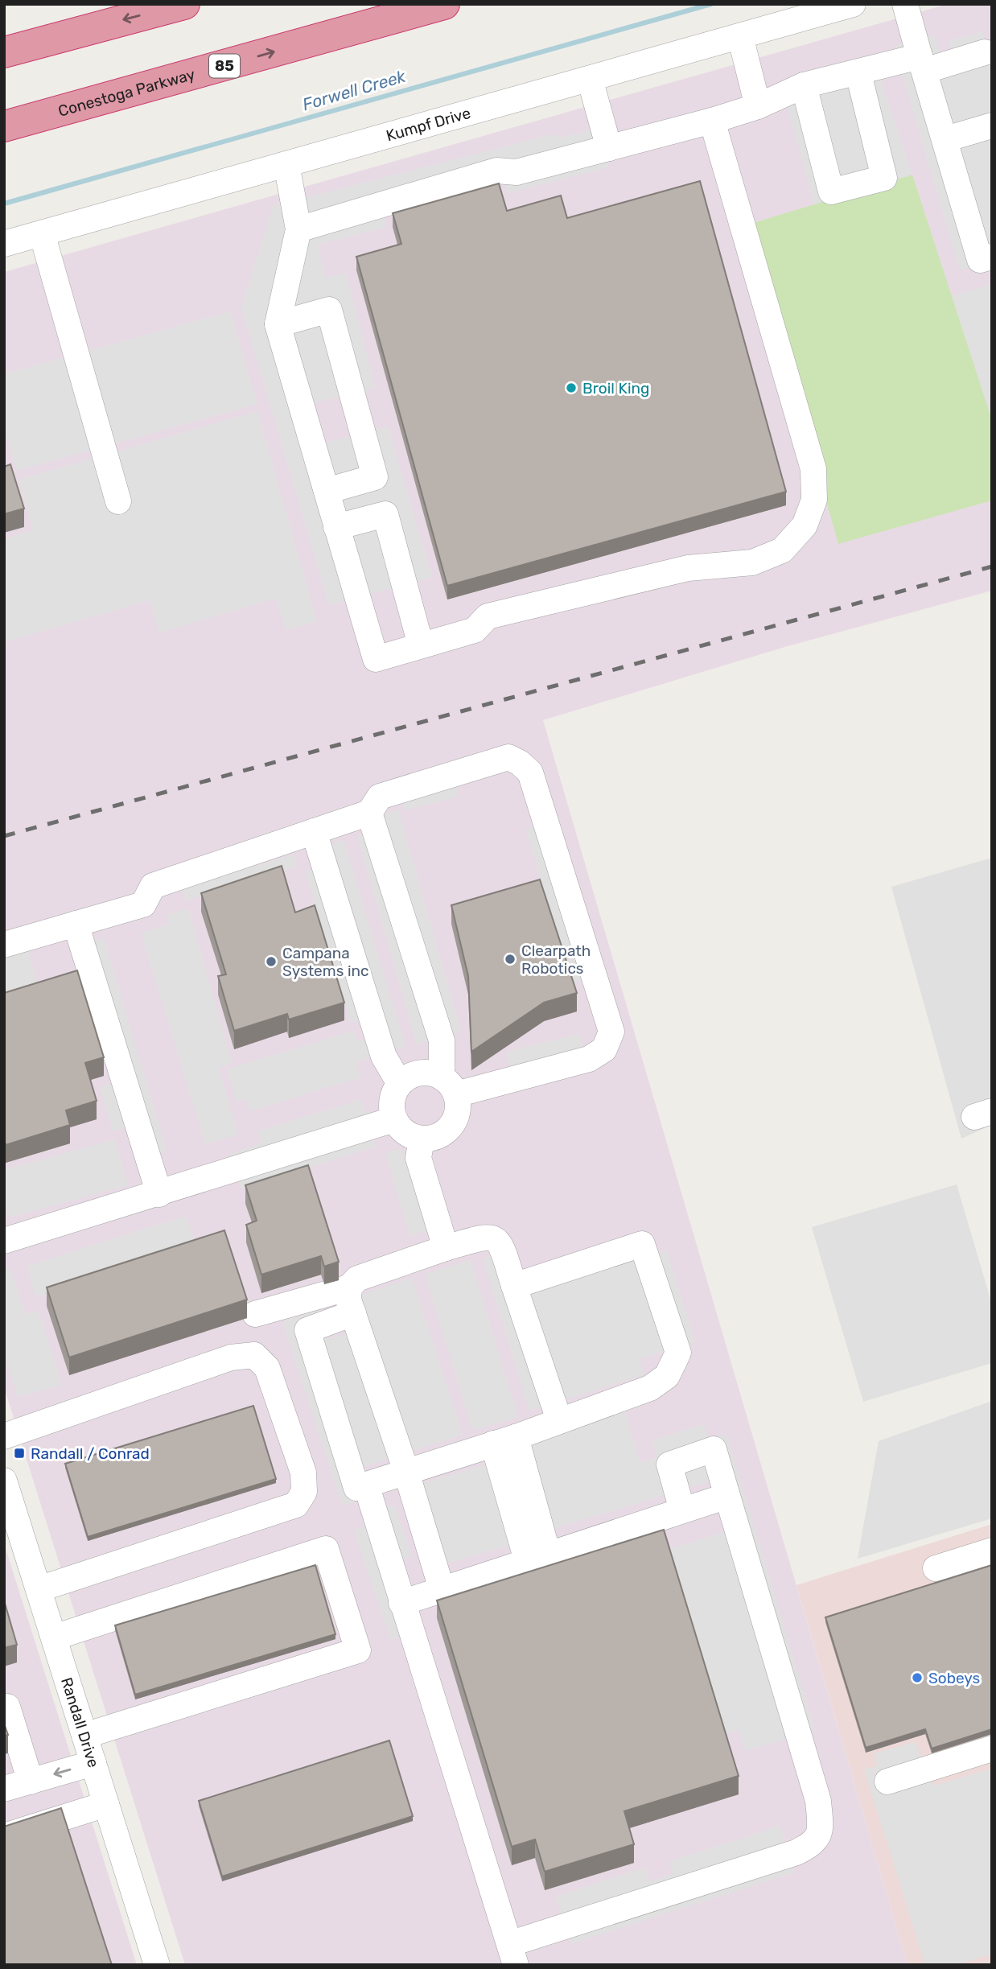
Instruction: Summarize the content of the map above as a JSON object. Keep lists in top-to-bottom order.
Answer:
{
  "streets": {
    "highway": ["85", "Conestoga Parkway"],
    "street": ["Kumpf Drive", "Randall Drive"]
  },
  "water": ["Forwell Creek"],
  "places": {
    "other": [
      "Broil King",
      "Clearpath Robotics",
      "Campana Systems inc",
      "Sobeys"
    ],
    "transit": ["Randall / Conrad"]
  }
}
